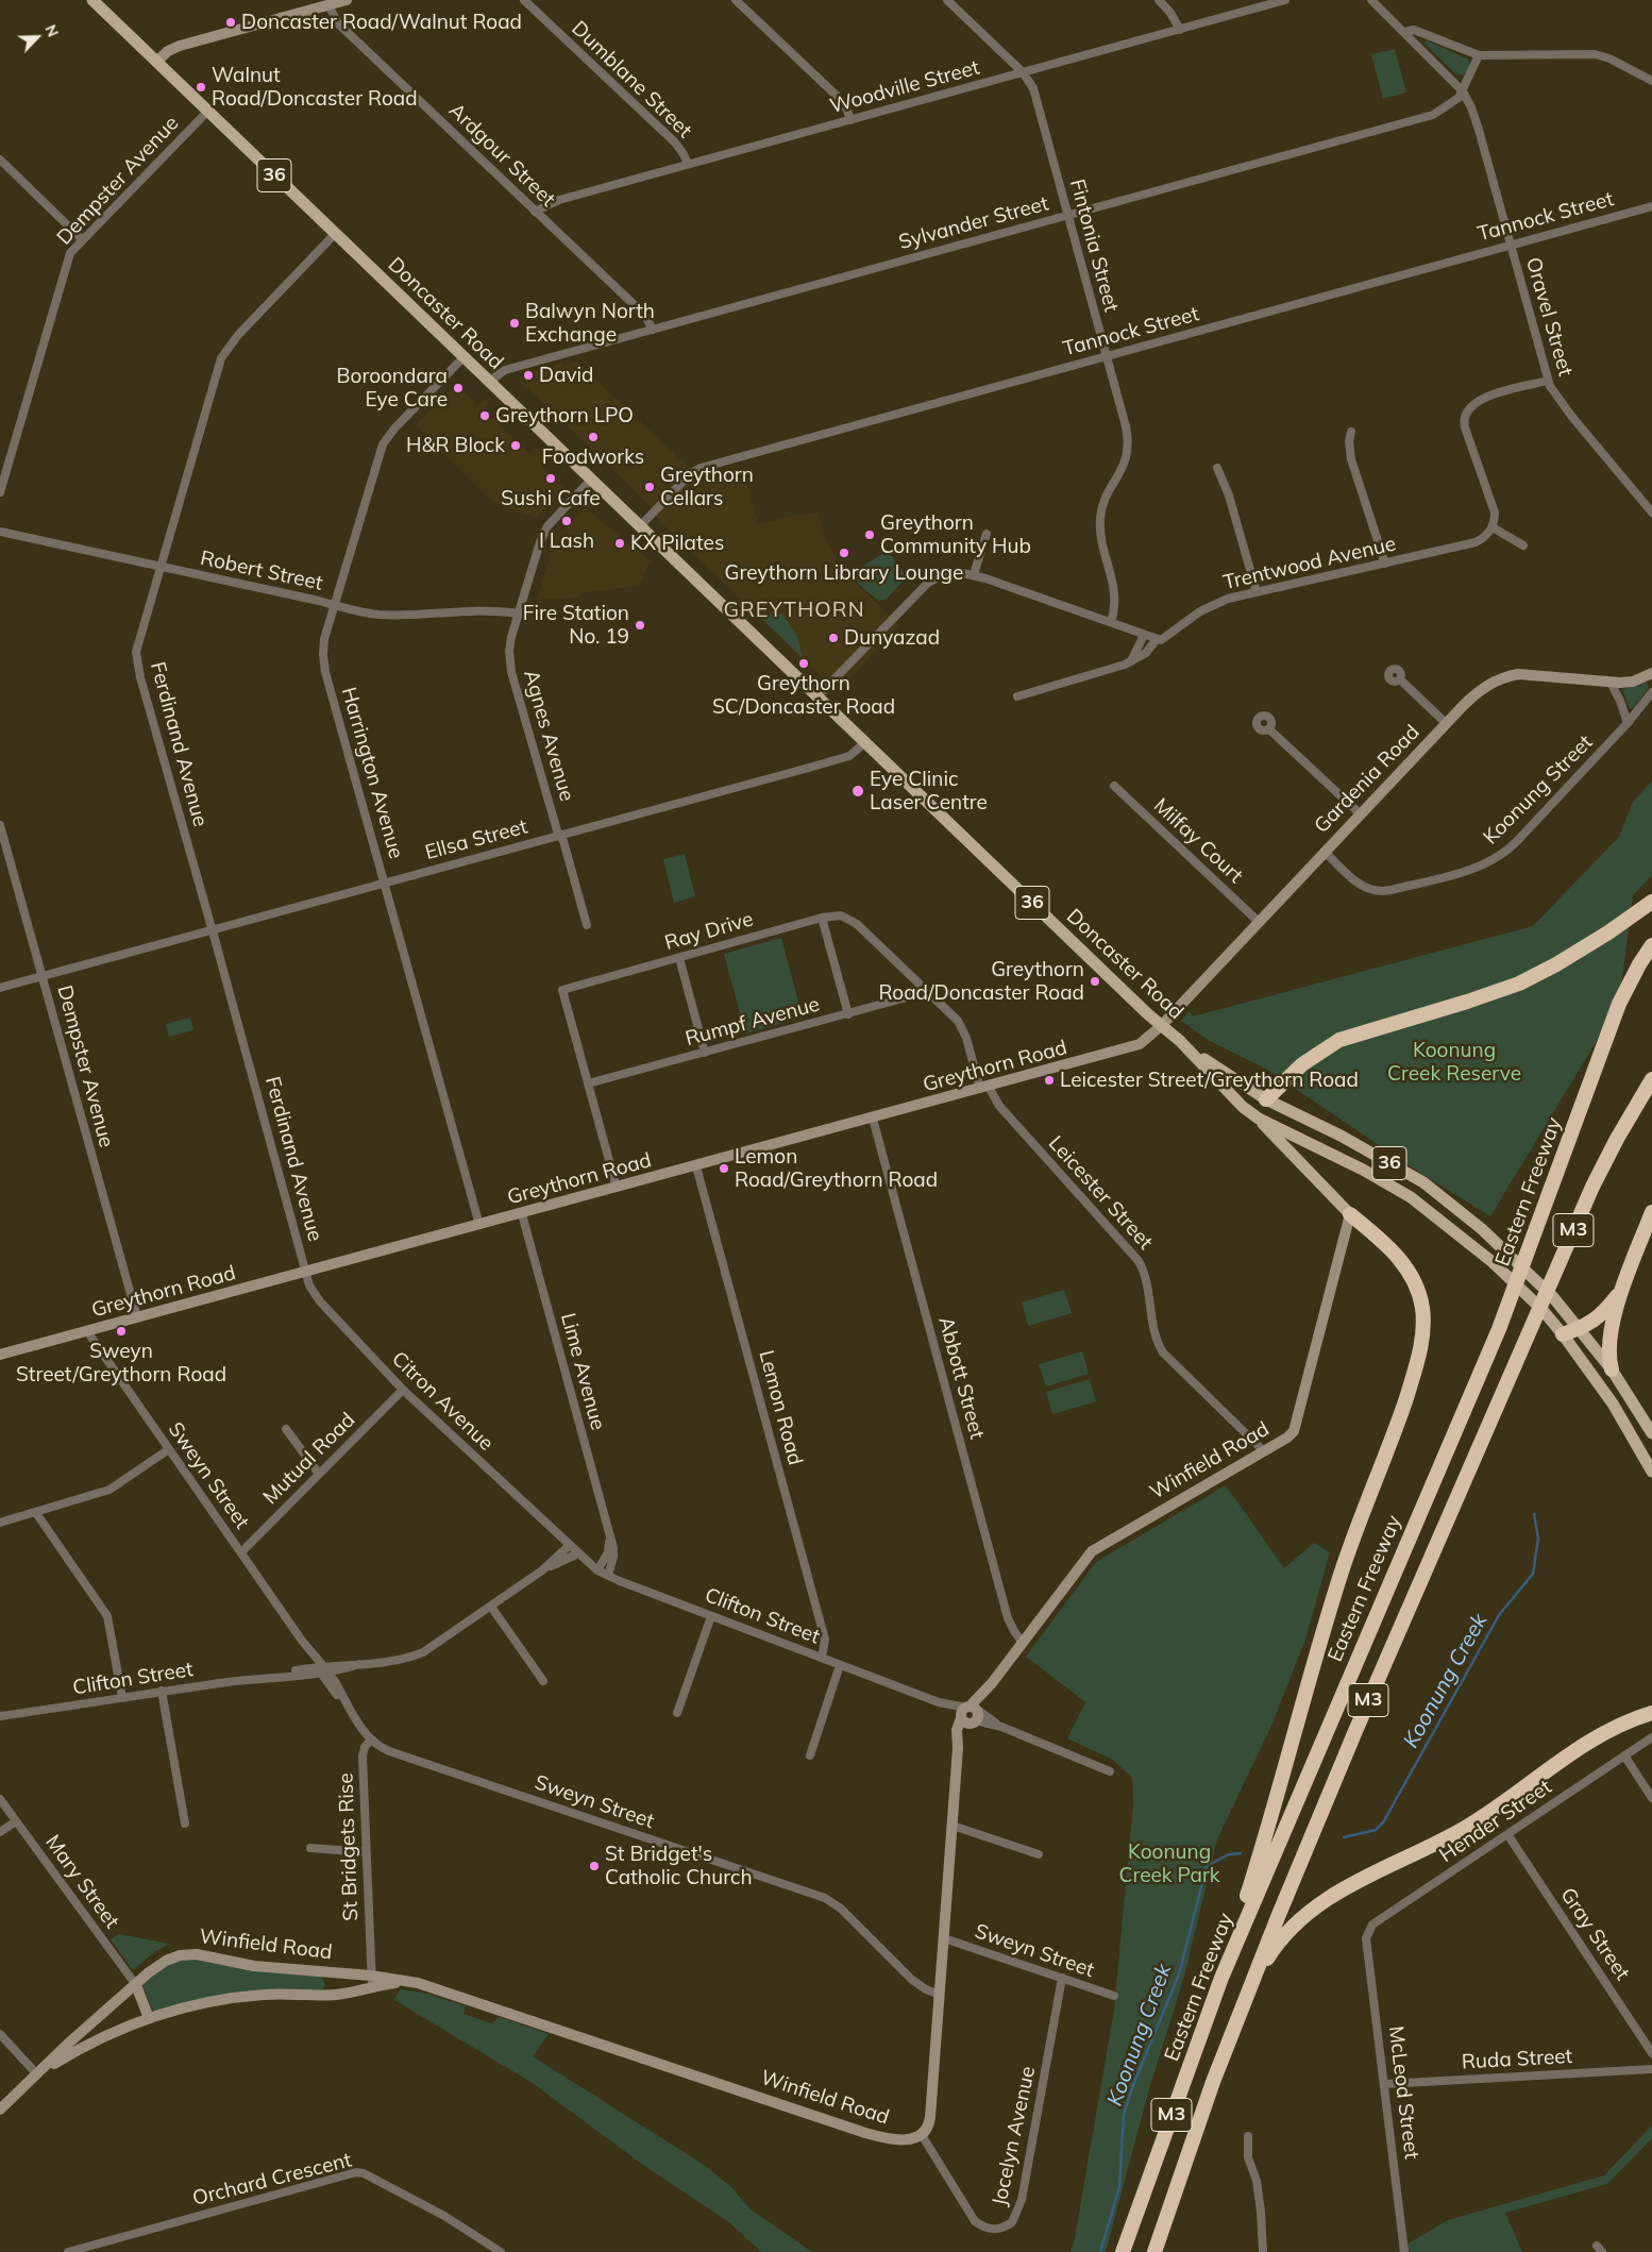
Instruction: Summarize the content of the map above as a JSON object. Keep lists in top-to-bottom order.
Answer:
{
  "streets": {
    "highway": ["36", "Eastern Freeway", "M3"],
    "main road": ["Doncaster Road"],
    "street": [
      "Dumblane Street",
      "Woodville Street",
      "Ardgour Street",
      "Dempster Avenue",
      "Tannock Street",
      "Sylvander Street",
      "Fintonia Street",
      "Oravel Street",
      "Trentwood Avenue",
      "Robert Street",
      "Agnes Avenue",
      "Ferdinand Avenue",
      "Harrington Avenue",
      "Gardenia Road",
      "Koonung Street",
      "Ellsa Street",
      "Milfay Court",
      "Ray Drive",
      "Rumpf Avenue",
      "Greythorn Road",
      "Leicester Street",
      "Lime Avenue",
      "Abbott Street",
      "Citron Avenue",
      "Lemon Road",
      "Mutual Road",
      "Winfield Road",
      "Sweyn Street",
      "Clifton Street",
      "Hender Street",
      "St Bridgets Rise",
      "Mary Street",
      "Gray Street",
      "Ruda Street",
      "McLeod Street",
      "Jocelyn Avenue",
      "Orchard Crescent"
    ]
  },
  "crossings": [
    ["Dumblane Street", "Woodville Street"],
    ["Woodville Street", "Ardgour Street"],
    ["Woodville Street", "Fintonia Street"],
    ["Ardgour Street", "Sylvander Street"],
    ["36", "Doncaster Road"],
    ["36", "Eastern Freeway"],
    ["36", "Winfield Road"],
    ["Dempster Avenue", "Doncaster Road"],
    ["Dempster Avenue", "Ellsa Street"],
    ["Dempster Avenue", "Greythorn Road"],
    ["Tannock Street", "Fintonia Street"],
    ["Tannock Street", "Doncaster Road"],
    ["Tannock Street", "Oravel Street"],
    ["Sylvander Street", "Fintonia Street"],
    ["Sylvander Street", "Doncaster Road"],
    ["Sylvander Street", "Oravel Street"],
    ["Doncaster Road", "Agnes Avenue"],
    ["Doncaster Road", "Ferdinand Avenue"],
    ["Doncaster Road", "Harrington Avenue"],
    ["Doncaster Road", "Gardenia Road"],
    ["Doncaster Road", "Ellsa Street"],
    ["Doncaster Road", "Greythorn Road"],
    ["Doncaster Road", "Winfield Road"],
    ["Robert Street", "Agnes Avenue"],
    ["Robert Street", "Ferdinand Avenue"],
    ["Robert Street", "Harrington Avenue"],
    ["Agnes Avenue", "Ellsa Street"],
    ["Ferdinand Avenue", "Ellsa Street"],
    ["Ferdinand Avenue", "Greythorn Road"],
    ["Ferdinand Avenue", "Citron Avenue"],
    ["Harrington Avenue", "Ellsa Street"],
    ["Harrington Avenue", "Greythorn Road"],
    ["Gardenia Road", "Koonung Street"],
    ["Gardenia Road", "Milfay Court"],
    ["Gardenia Road", "Greythorn Road"],
    ["Ray Drive", "Rumpf Avenue"],
    ["Ray Drive", "Greythorn Road"],
    ["Ray Drive", "Leicester Street"],
    ["Greythorn Road", "Leicester Street"],
    ["Greythorn Road", "Lime Avenue"],
    ["Greythorn Road", "Abbott Street"],
    ["Greythorn Road", "Citron Avenue"],
    ["Greythorn Road", "Lemon Road"],
    ["Greythorn Road", "Sweyn Street"],
    ["Leicester Street", "Winfield Road"],
    ["Lime Avenue", "Clifton Street"],
    ["Abbott Street", "Winfield Road"],
    ["Citron Avenue", "Mutual Road"],
    ["Citron Avenue", "Clifton Street"],
    ["Lemon Road", "Clifton Street"],
    ["Mutual Road", "Sweyn Street"],
    ["Winfield Road", "Sweyn Street"],
    ["Winfield Road", "Clifton Street"],
    ["Winfield Road", "St Bridgets Rise"],
    ["Winfield Road", "Mary Street"],
    ["Winfield Road", "Jocelyn Avenue"],
    ["Sweyn Street", "Clifton Street"],
    ["Sweyn Street", "St Bridgets Rise"],
    ["Sweyn Street", "Jocelyn Avenue"],
    ["Hender Street", "Gray Street"],
    ["Hender Street", "McLeod Street"],
    ["Ruda Street", "McLeod Street"]
  ],
  "districts": ["GREYTHORN"],
  "water": ["Koonung Creek"],
  "parks": ["Koonung Creek Reserve", "Koonung Creek Park"],
  "places": [
    "Doncaster Road/Walnut Road",
    "Walnut Road/Doncaster Road",
    "Balwyn North Exchange",
    "David",
    "Boroondara Eye Care",
    "Greythorn LPO",
    "Foodworks",
    "H&R Block",
    "Sushi Cafe",
    "Greythorn Cellars",
    "I Lash",
    "Greythorn Community Hub",
    "KX Pilates",
    "Greythorn Library Lounge",
    "Fire Station No. 19",
    "Dunyazad",
    "Greythorn SC/Doncaster Road",
    "Eye Clinic Laser Centre",
    "Greythorn Road/Doncaster Road",
    "Leicester Street/Greythorn Road",
    "Lemon Road/Greythorn Road",
    "Sweyn Street/Greythorn Road",
    "St Bridget's Catholic Church"
  ],
  "north": "top right"
}
